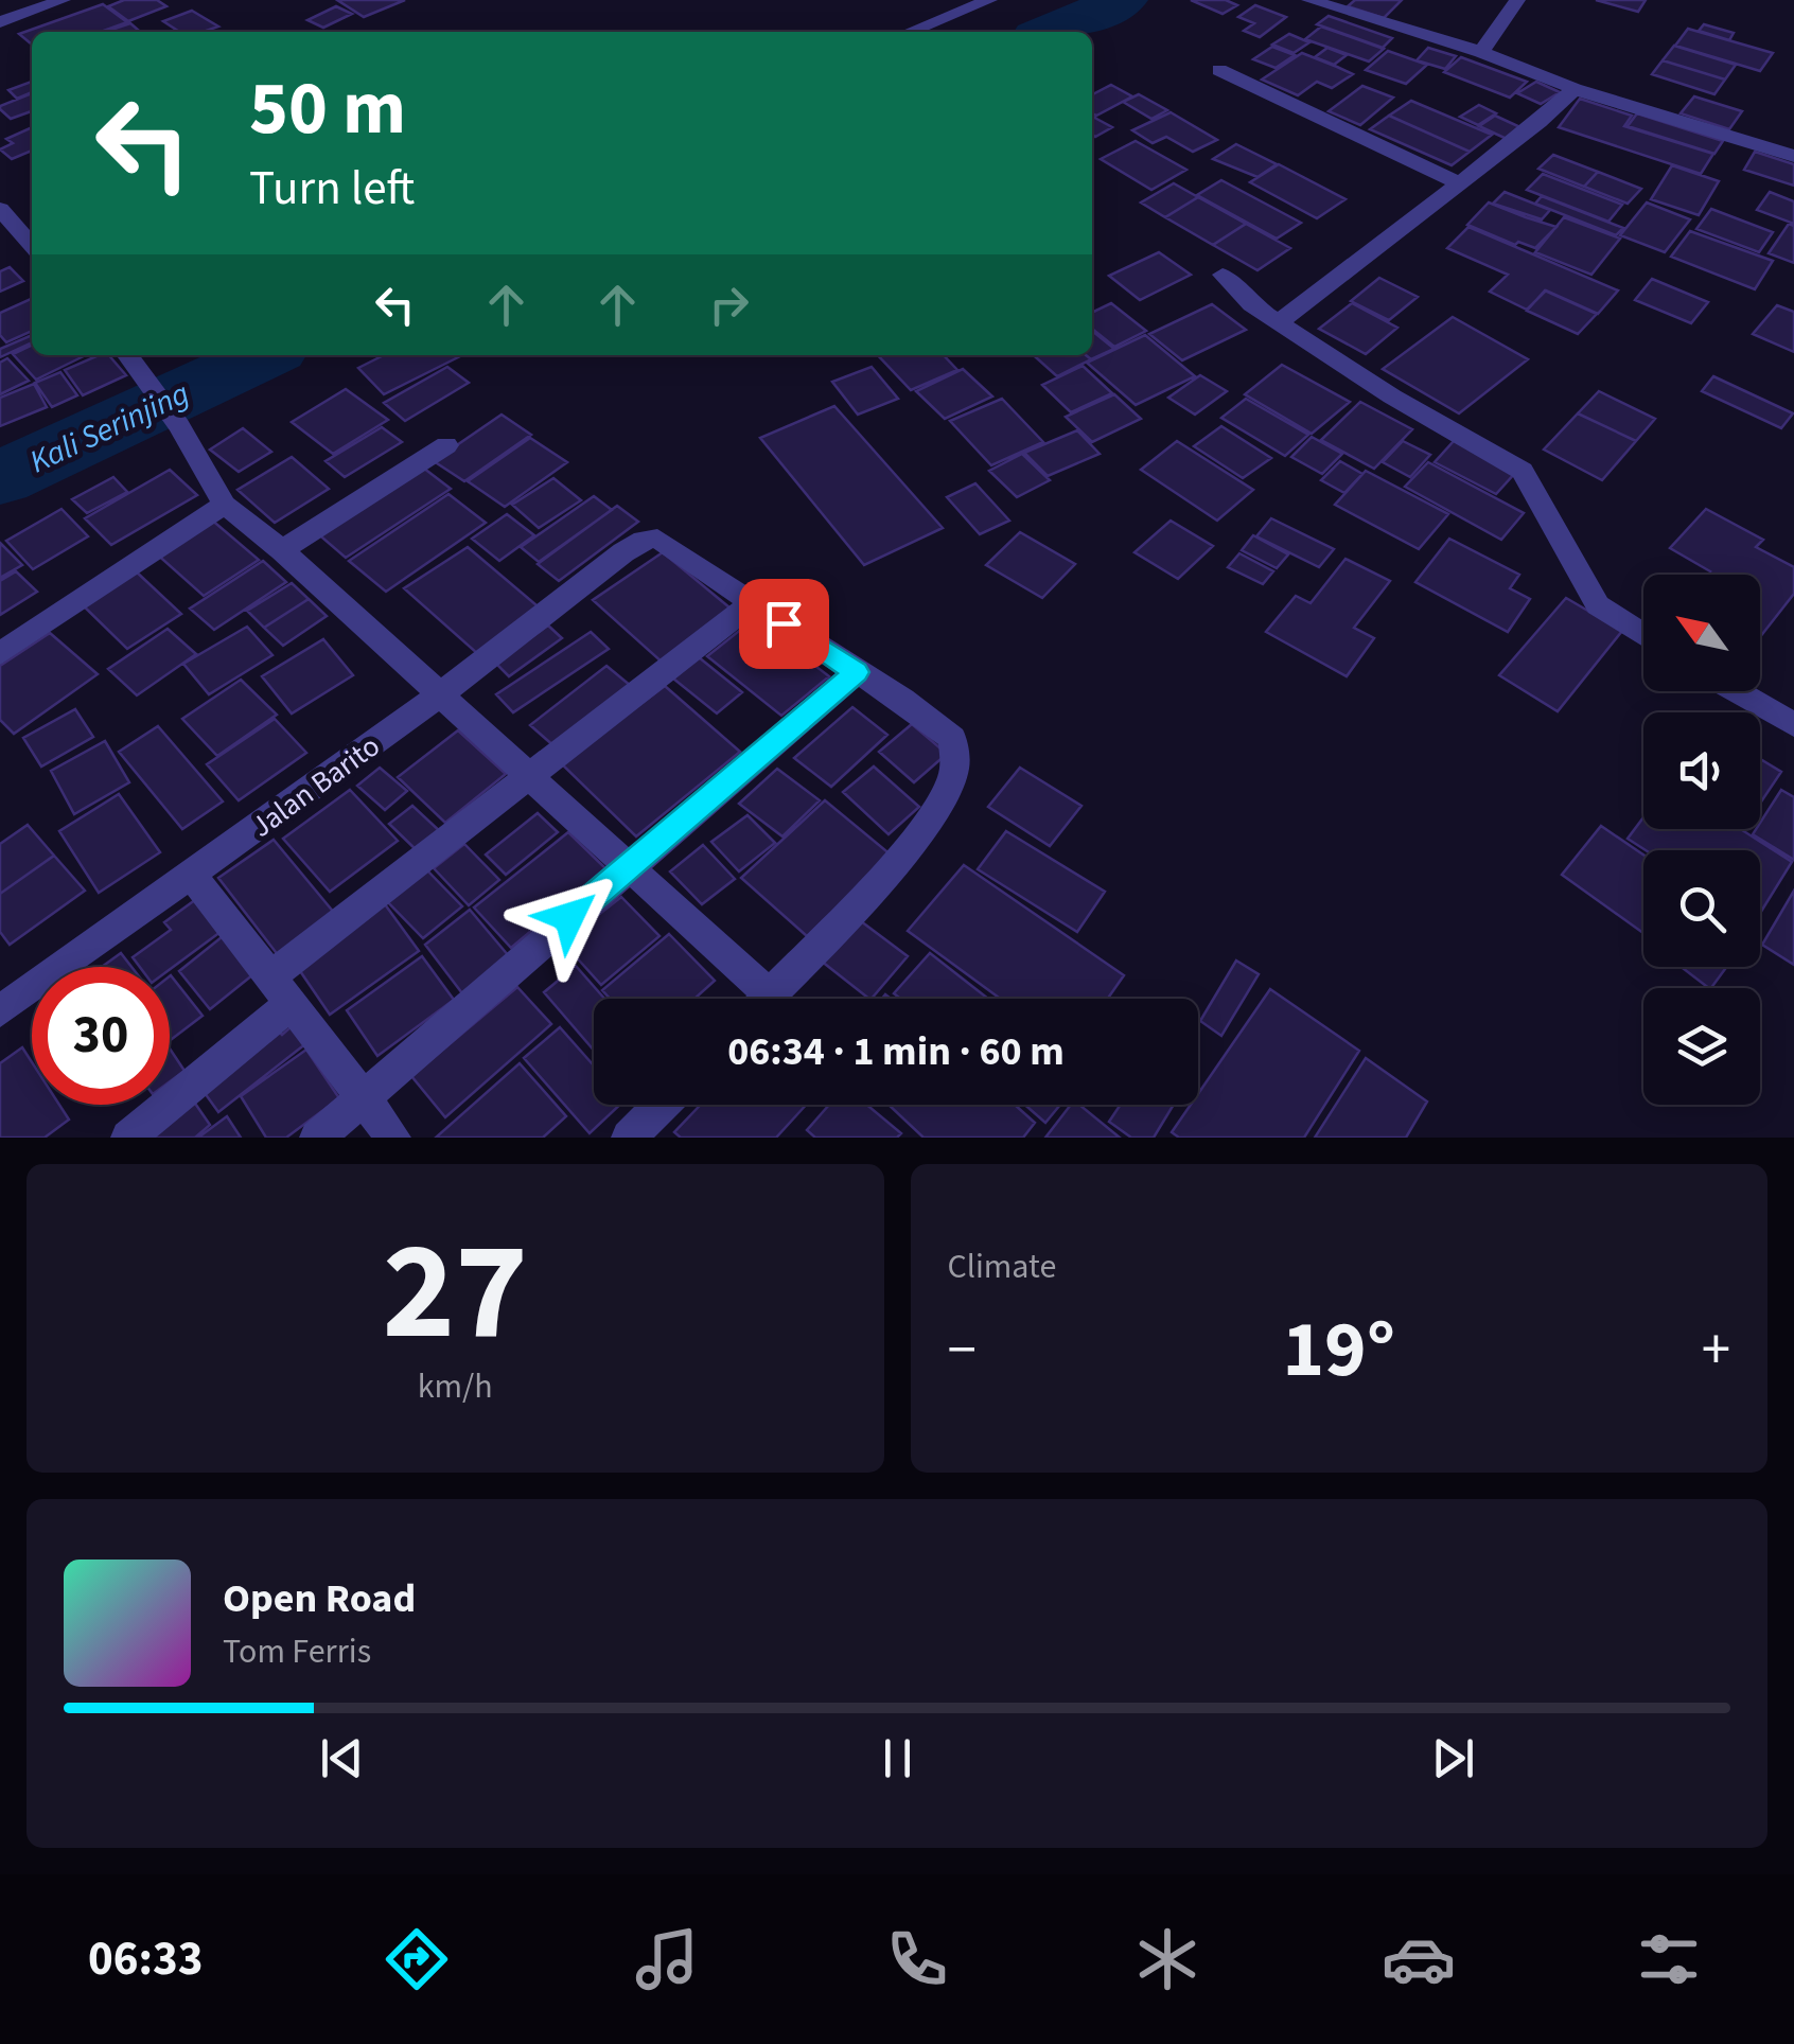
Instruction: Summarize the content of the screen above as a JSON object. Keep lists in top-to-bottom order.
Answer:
{
  "streets": {
    "street": ["Jalan Barito"]
  },
  "water": ["Kali Serinjing"],
  "north": "top left",
  "page": {
    "turn": ["50 m", "Turn left"],
    "limit": "30",
    "trip": "06:34 · 1 min · 60 m",
    "tile": [
      ["27", "km/h"],
      "Climate"
    ],
    "heat": ["−", "19°", "+"],
    "song": ["Open Road", "Tom Ferris"],
    "tabs": "06:33"
  }
}
